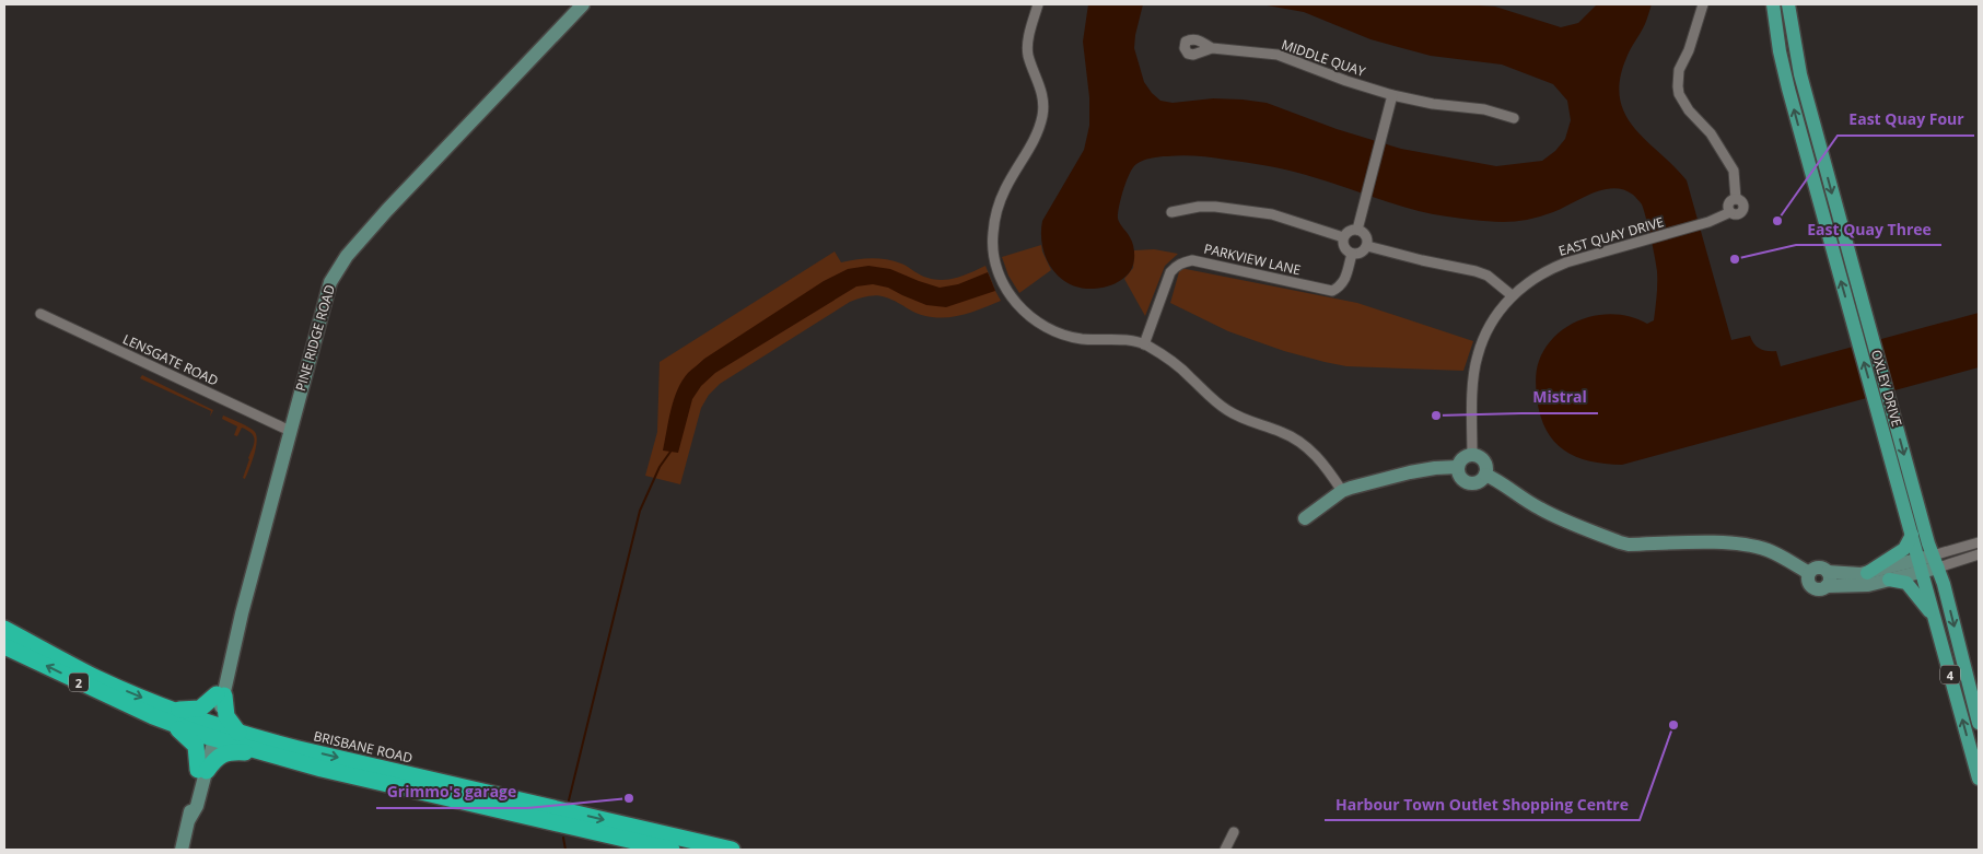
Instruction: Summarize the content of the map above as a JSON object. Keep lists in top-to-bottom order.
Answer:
{
  "streets": {
    "highway": ["2", "BRISBANE ROAD"],
    "main road": ["OXLEY DRIVE", "4"],
    "street": [
      "MIDDLE QUAY",
      "EAST QUAY DRIVE",
      "PARKVIEW LANE",
      "PINE RIDGE ROAD",
      "LENSGATE ROAD"
    ]
  },
  "crossings": [
    ["PINE RIDGE ROAD", "LENSGATE ROAD"],
    ["PINE RIDGE ROAD", "BRISBANE ROAD"]
  ],
  "places": [
    "East Quay Four",
    "East Quay Three",
    "Mistral",
    "Harbour Town Outlet Shopping Centre",
    "Grimmo's garage"
  ]
}
